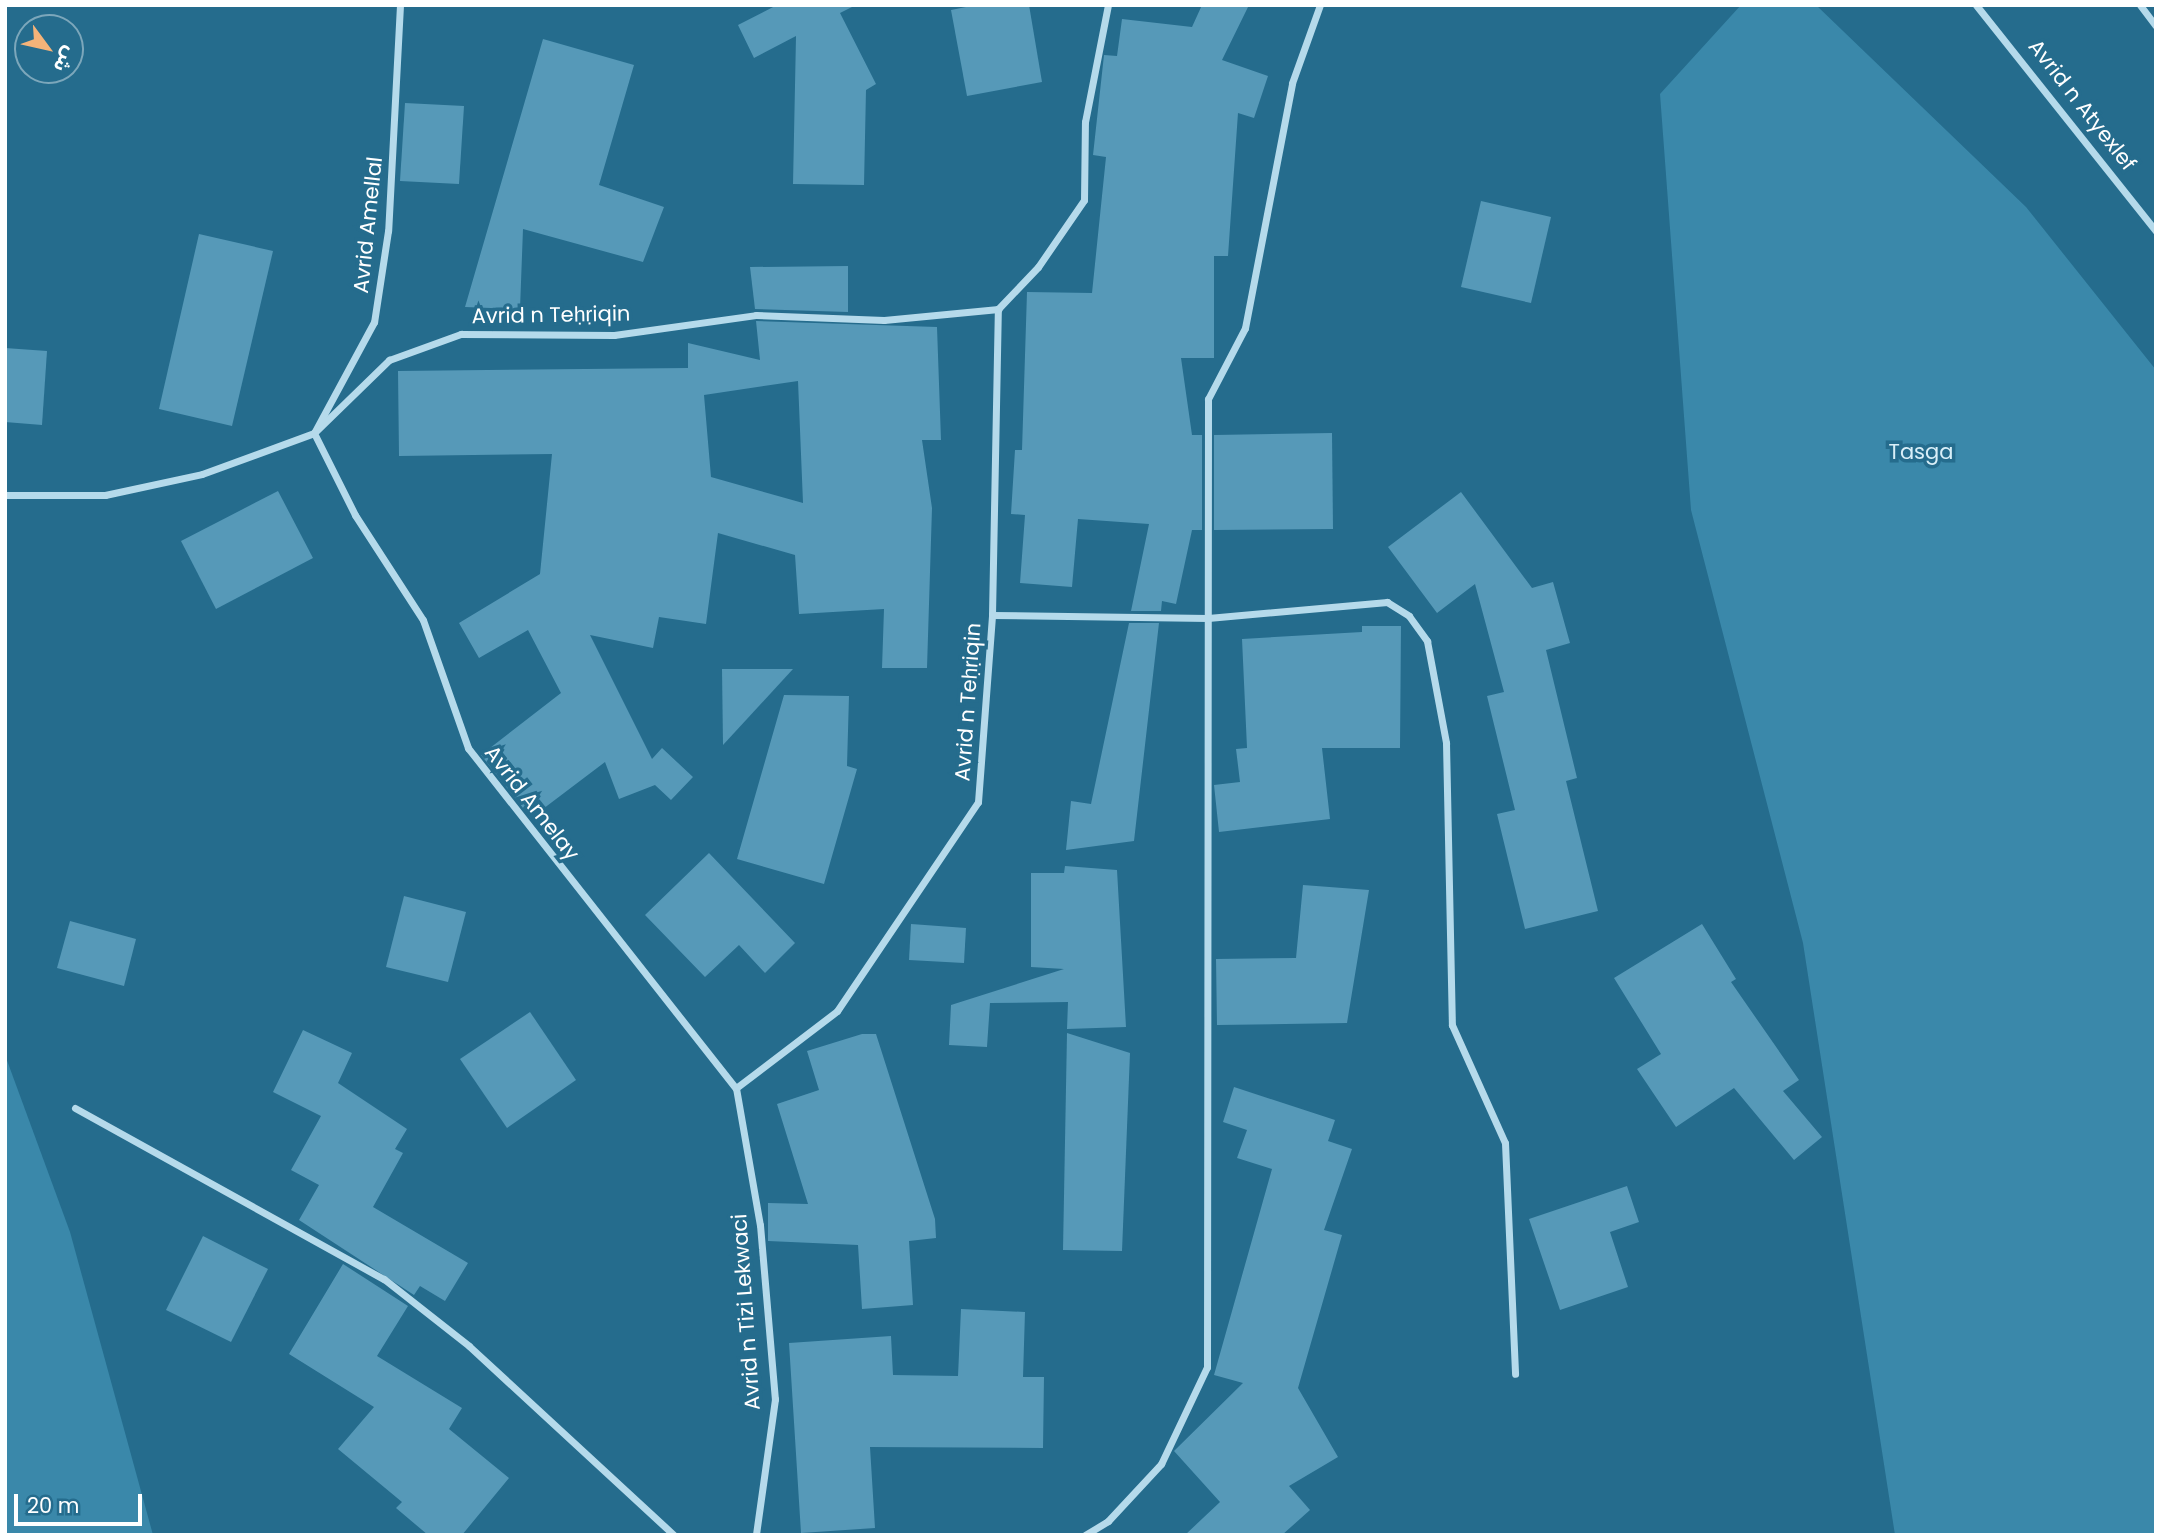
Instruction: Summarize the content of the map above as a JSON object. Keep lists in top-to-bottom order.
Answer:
{
  "streets": {
    "street": [
      "Avrid n Atyexlef",
      "Avrid Amellal",
      "Avrid n Teḥṛiqin",
      "Avrid Amelay",
      "Avrid n Tizi Lekwaci"
    ]
  },
  "crossings": [
    ["Avrid Amellal", "Avrid n Teḥṛiqin"],
    ["Avrid Amellal", "Avrid Amelay"],
    ["Avrid n Teḥṛiqin", "Avrid Amelay"],
    ["Avrid n Teḥṛiqin", "Avrid n Tizi Lekwaci"],
    ["Avrid Amelay", "Avrid n Tizi Lekwaci"]
  ],
  "parks": ["Tasga"],
  "scale_bar": "20 m",
  "north": "bottom right"
}
